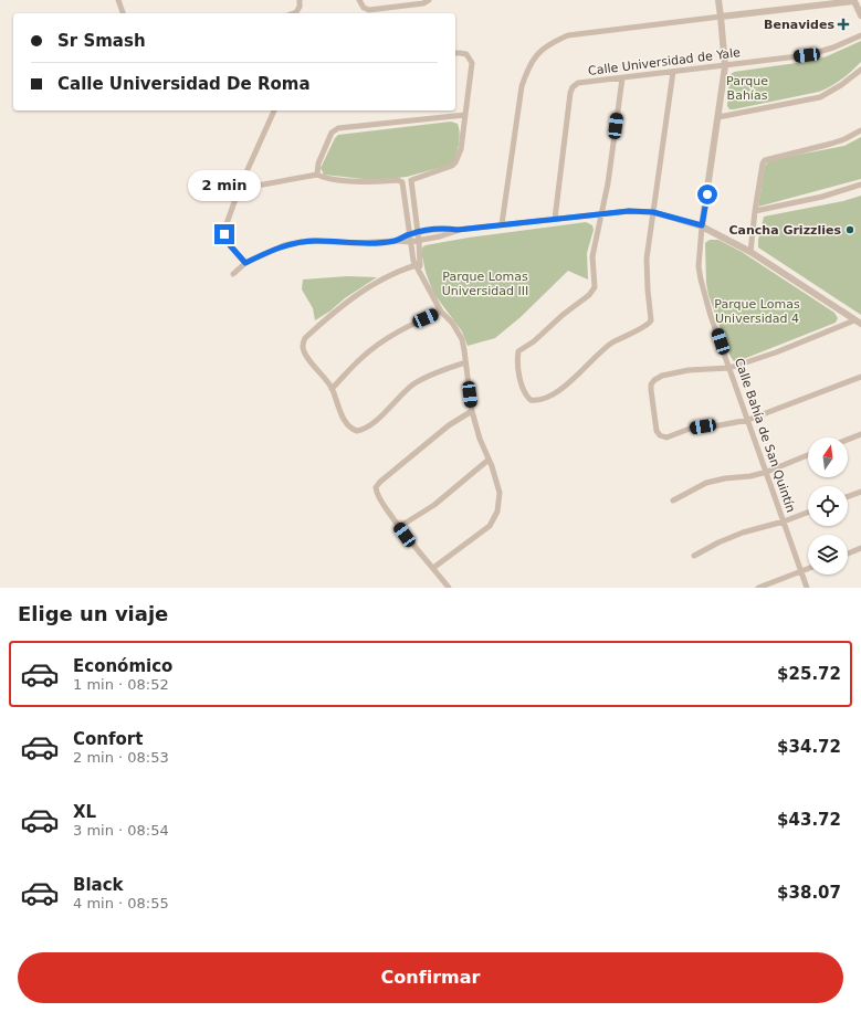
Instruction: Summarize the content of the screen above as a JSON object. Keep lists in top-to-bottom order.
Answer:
{
  "streets": {
    "street": ["Calle Universidad de Yale", "Calle Bahía de San Quintín"]
  },
  "crossings": [
    ["Calle Universidad de Yale", "Calle Bahía de San Quintín"]
  ],
  "parks": ["Parque Bahías", "Parque Lomas Universidad III", "Parque Lomas Universidad 4"],
  "places": {
    "health": ["Benavides"],
    "other": ["Cancha Grizzlies"]
  },
  "north": "top",
  "page": {
    "banner": ["Sr Smash", "Calle Universidad De Roma"],
    "bubble": "2 min",
    "heading": "Elige un viaje",
    "list": [
      {
        "name": "Económico",
        "note": "1 min · 08:52",
        "value": "$25.72"
      },
      {
        "name": "Confort",
        "note": "2 min · 08:53",
        "value": "$34.72"
      },
      {
        "name": "XL",
        "note": "3 min · 08:54",
        "value": "$43.72"
      },
      {
        "name": "Black",
        "note": "4 min · 08:55",
        "value": "$38.07"
      }
    ],
    "buttons": "Confirmar"
  }
}
